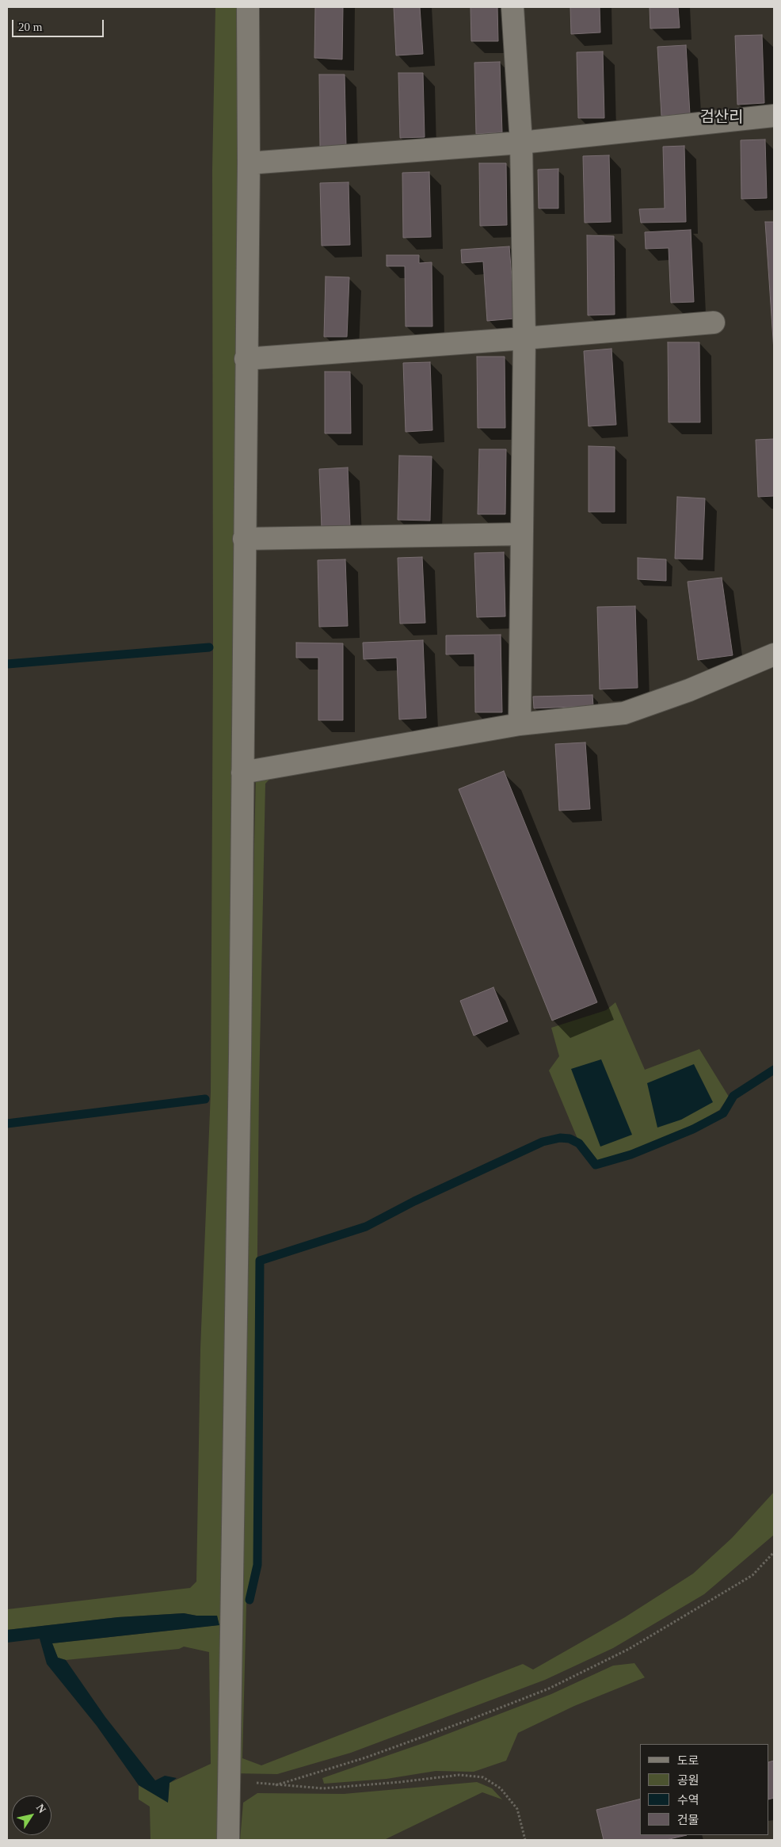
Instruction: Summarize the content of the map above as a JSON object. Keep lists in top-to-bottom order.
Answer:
{
  "districts": ["검산리"],
  "legend": [
    "도로",
    "공원",
    "수역",
    "건물"
  ],
  "scale_bar": "20 m",
  "north": "top right"
}
